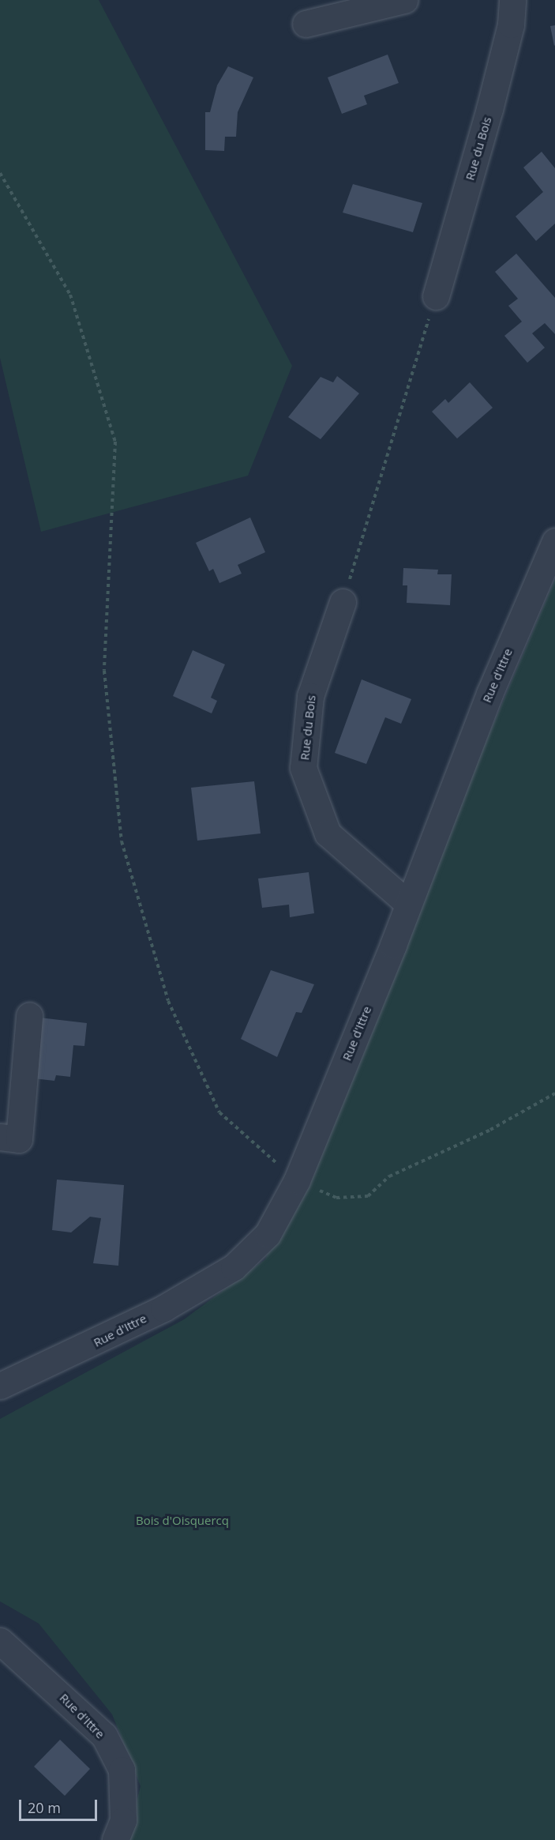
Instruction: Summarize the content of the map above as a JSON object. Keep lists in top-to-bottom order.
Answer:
{
  "streets": {
    "street": ["Rue du Bois", "Rue d'Ittre"]
  },
  "crossings": [
    ["Rue du Bois", "Rue d'Ittre"]
  ],
  "parks": ["Bois d'Oisquercq"],
  "scale_bar": "20 m"
}
